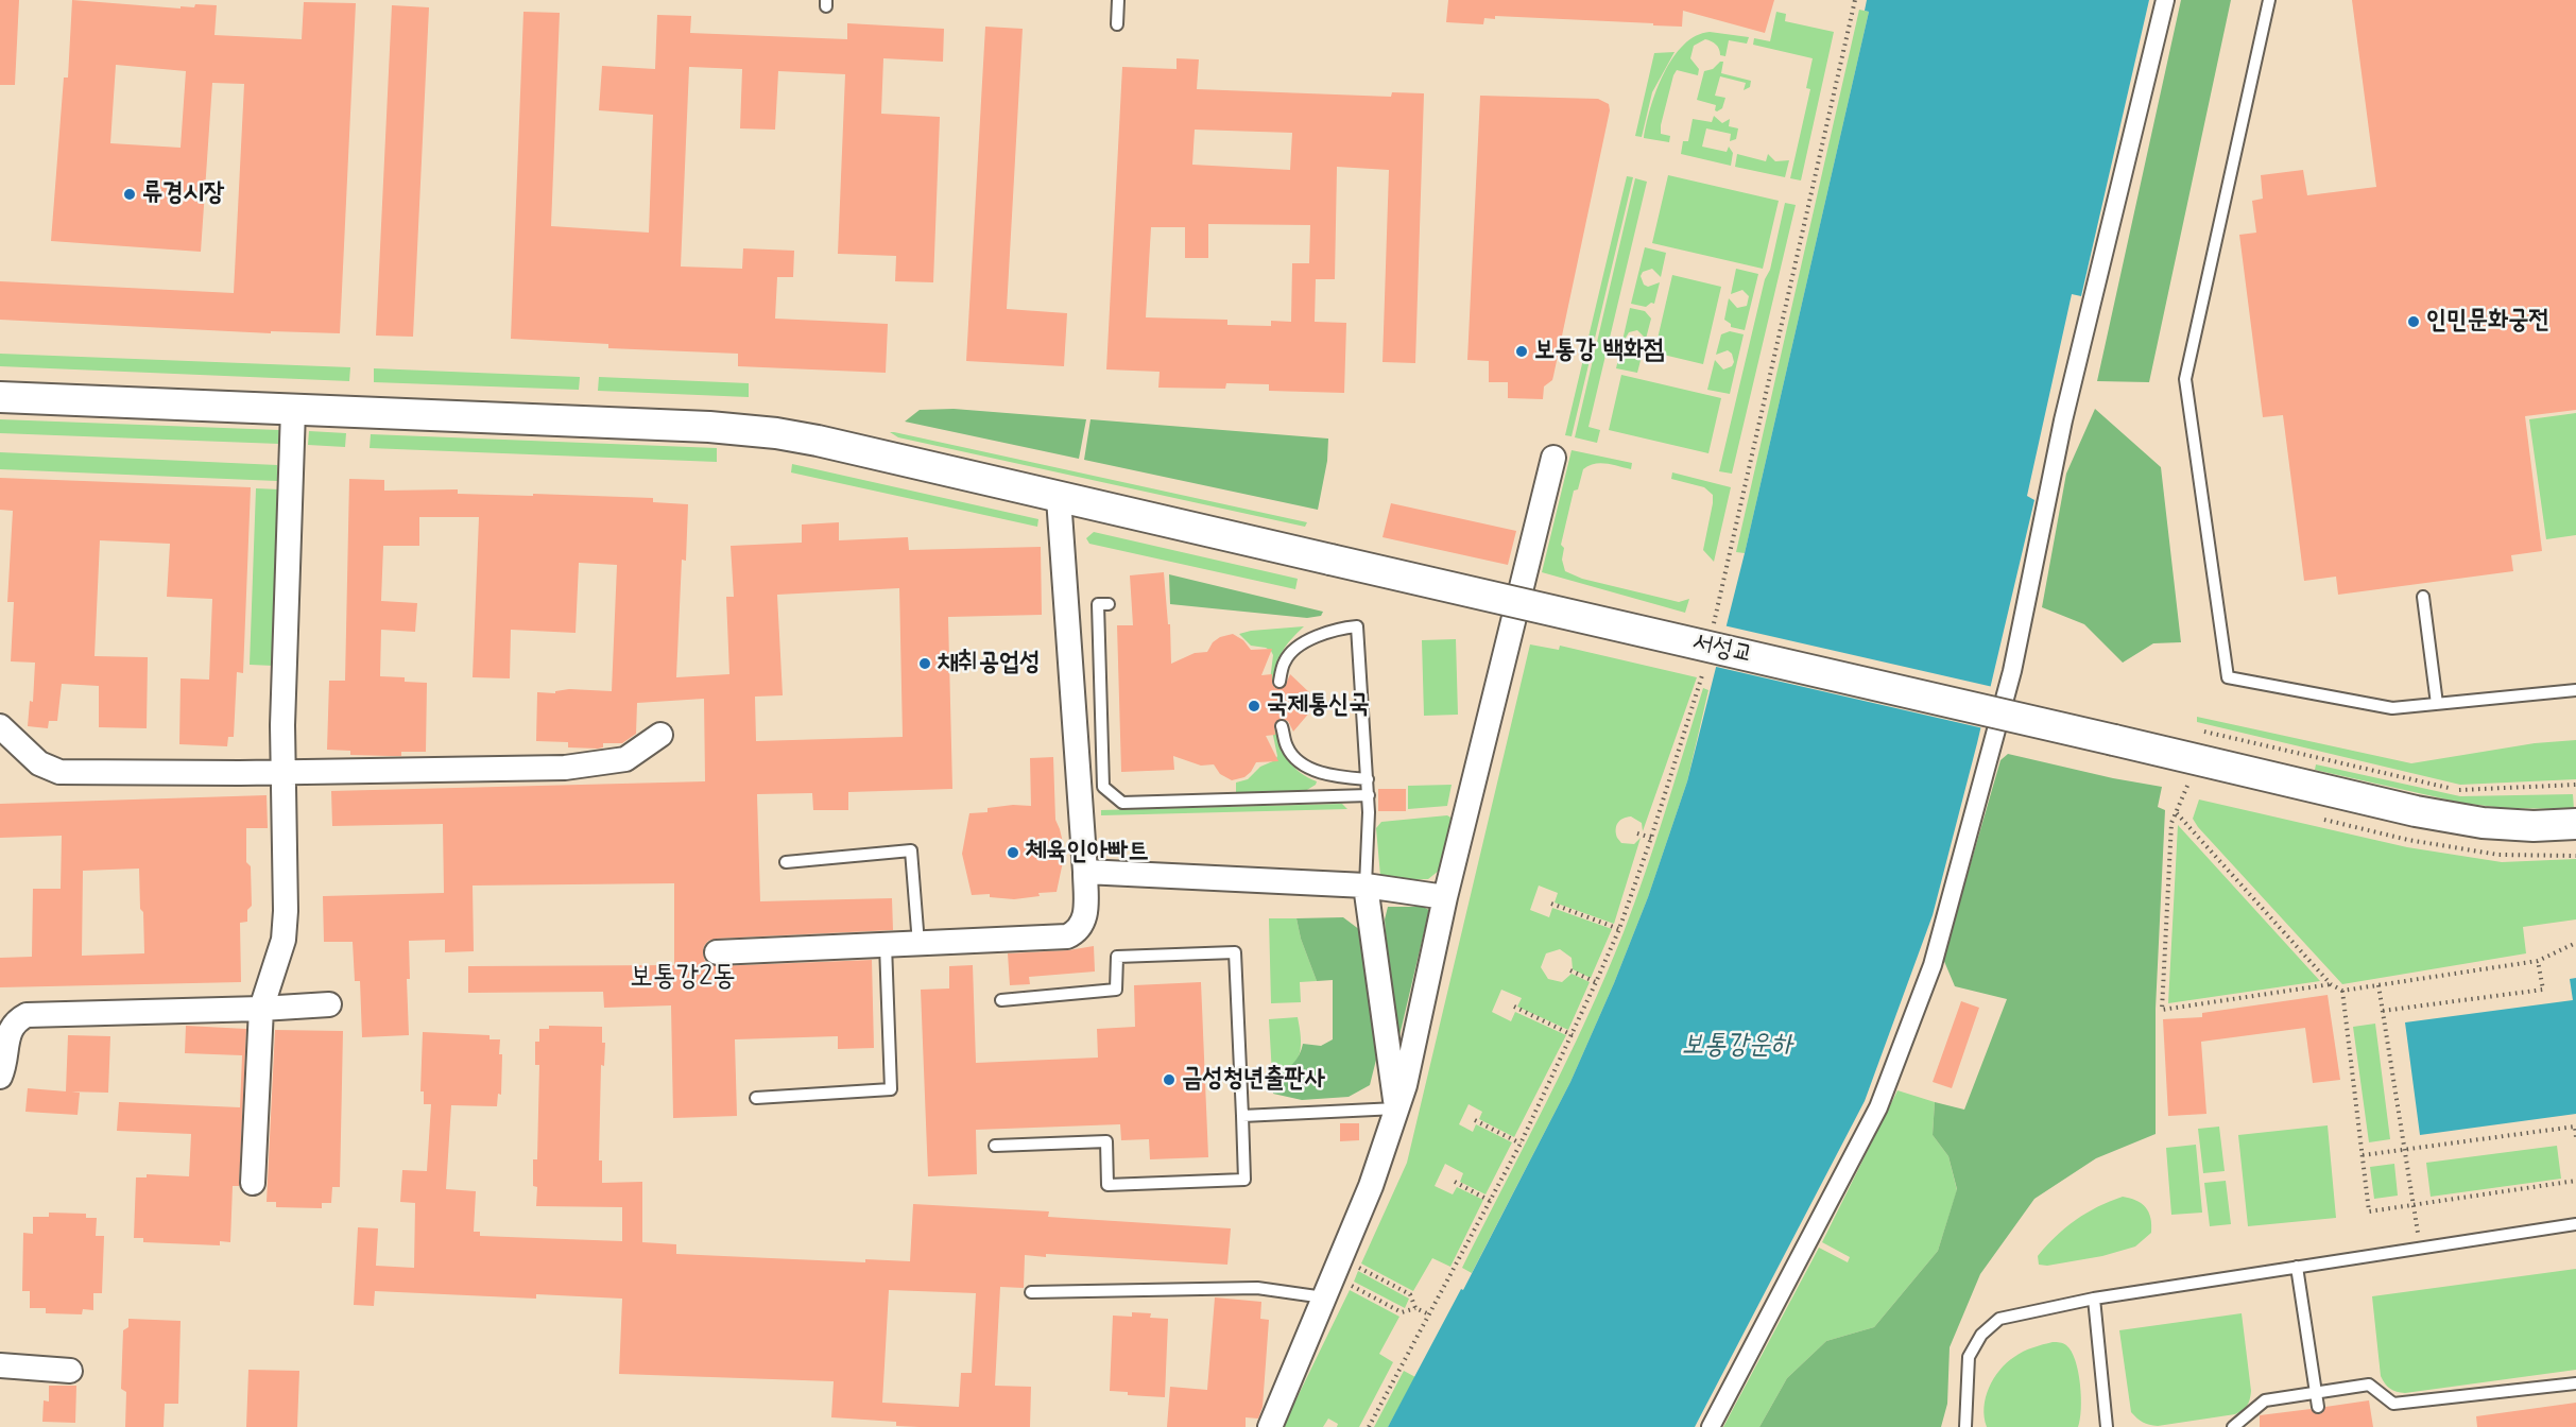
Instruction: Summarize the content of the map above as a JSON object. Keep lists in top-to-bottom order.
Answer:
{
  "streets": {
    "street": ["서성교"]
  },
  "districts": ["보통강2동"],
  "water": ["보통강운하"],
  "places": [
    "류경시장",
    "인민문화궁전",
    "보통강 백화점",
    "채취공업성",
    "국제통신국",
    "체육인아빠트",
    "금성청년출판사"
  ]
}
